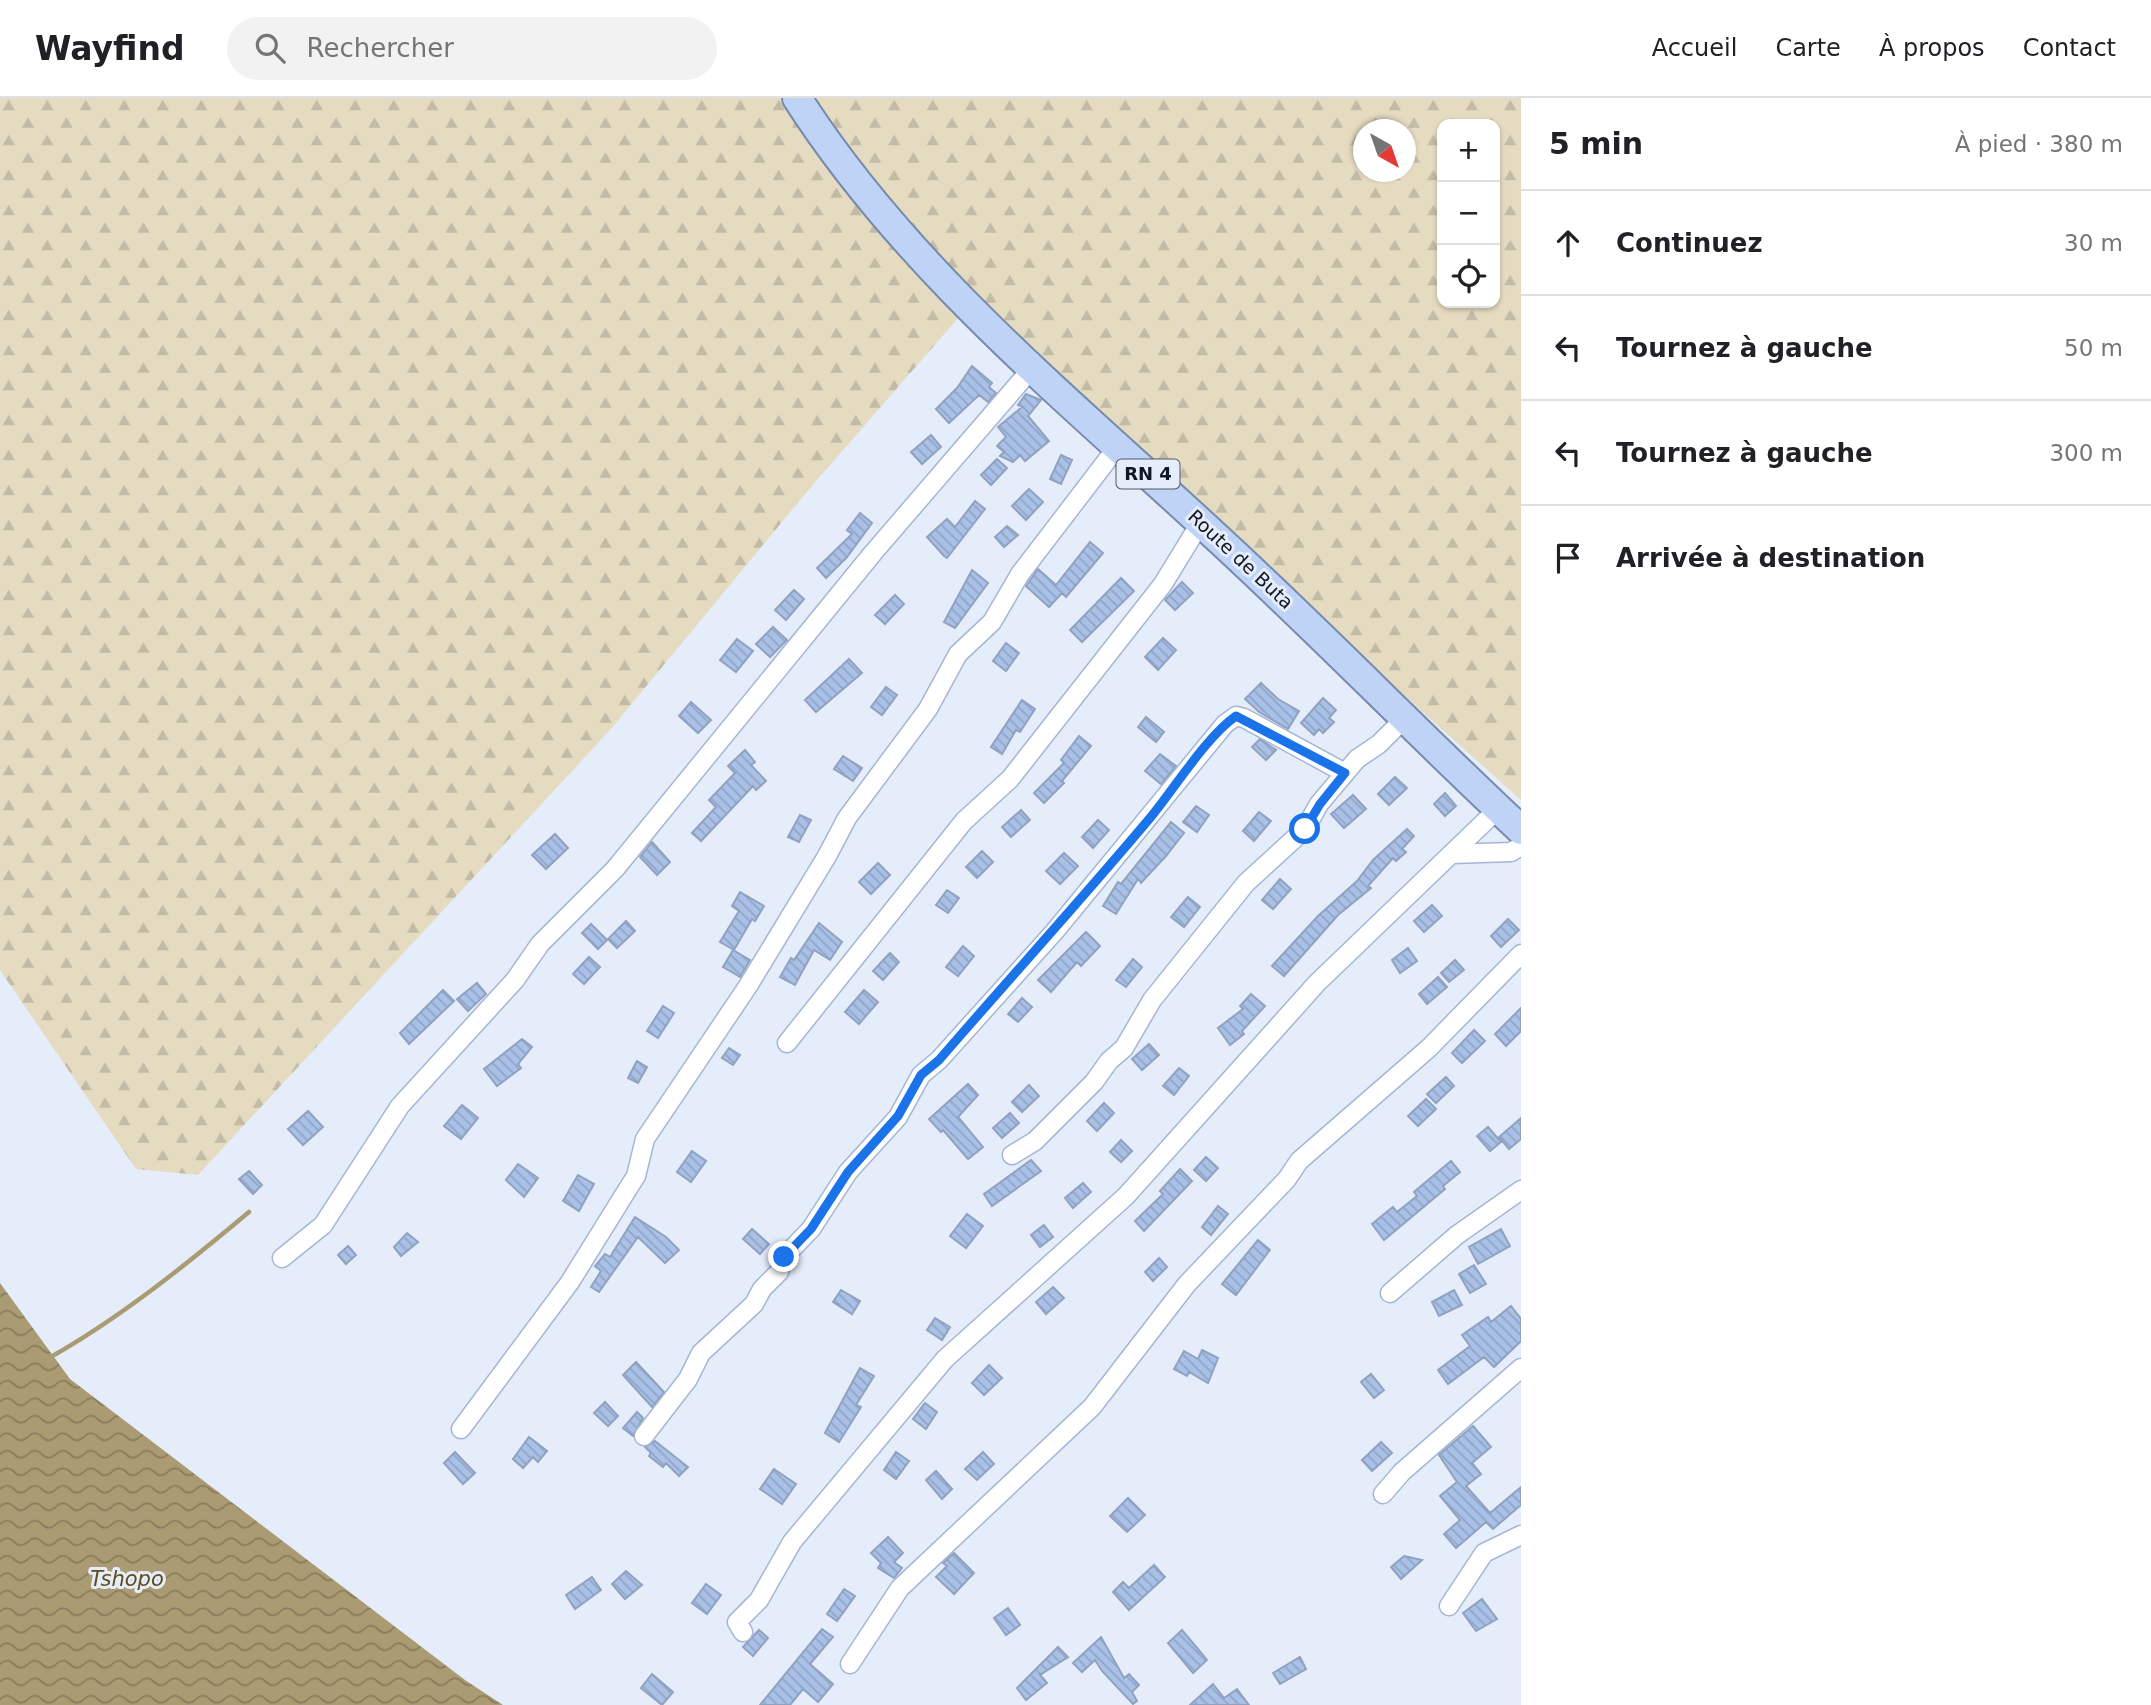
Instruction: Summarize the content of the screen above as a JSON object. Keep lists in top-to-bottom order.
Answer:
{
  "streets": {
    "highway": ["RN 4", "Route de Buta"]
  },
  "water": ["Tshopo"],
  "north": "bottom right",
  "page": {
    "header": "Wayfind",
    "search": "Rechercher",
    "nav": [
      "Accueil",
      "Carte",
      "À propos",
      "Contact"
    ],
    "heading": ["5 min", "À pied · 380 m"],
    "map_buttons": ["+", "−"],
    "list": [
      ["Continuez", "30 m"],
      ["Tournez à gauche", "50 m"],
      ["Tournez à gauche", "300 m"],
      "Arrivée à destination"
    ]
  }
}
